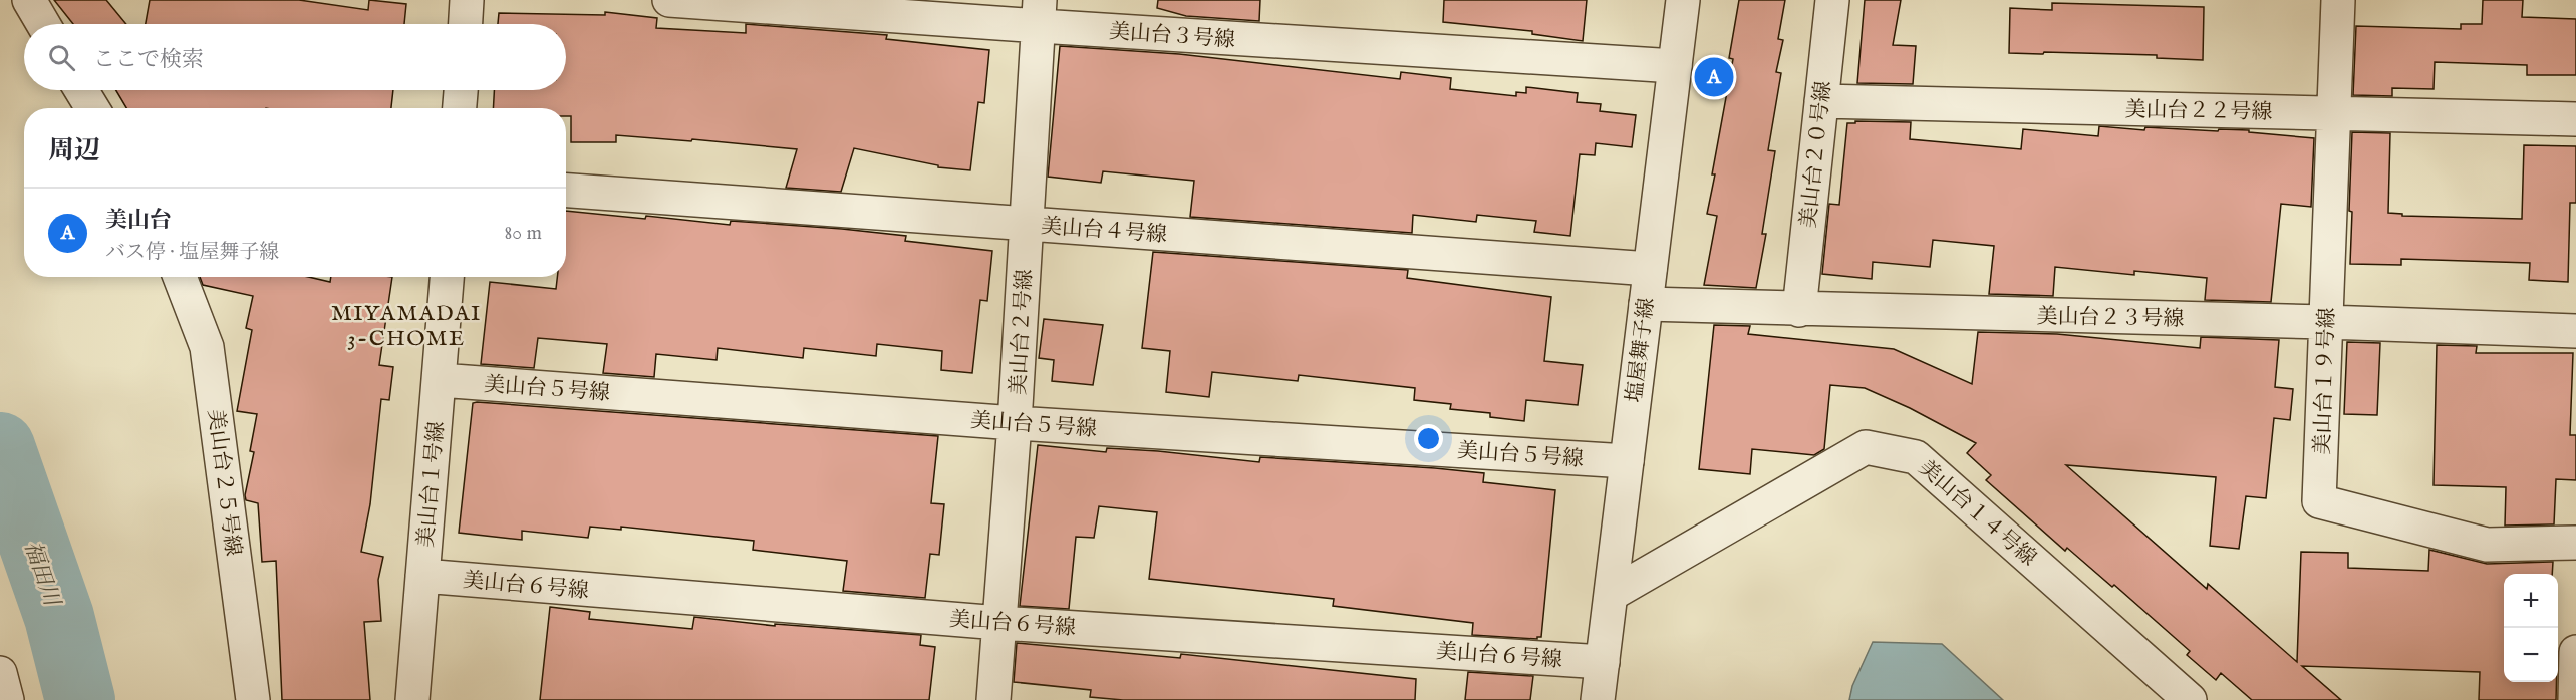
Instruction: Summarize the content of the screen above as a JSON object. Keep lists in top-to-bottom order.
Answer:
{
  "streets": {
    "street": [
      "美山台３号線",
      "美山台２２号線",
      "美山台２０号線",
      "美山台４号線",
      "美山台２３号線",
      "美山台２号線",
      "塩屋舞子線",
      "美山台１９号線",
      "美山台５号線",
      "美山台２５号線",
      "美山台１号線",
      "美山台１４号線",
      "美山台６号線"
    ]
  },
  "crossings": [
    ["美山台３号線", "美山台２号線"],
    ["美山台３号線", "塩屋舞子線"],
    ["美山台２２号線", "美山台２０号線"],
    ["美山台２２号線", "美山台１９号線"],
    ["美山台２０号線", "美山台２３号線"],
    ["美山台４号線", "美山台２号線"],
    ["美山台４号線", "塩屋舞子線"],
    ["美山台２３号線", "塩屋舞子線"],
    ["美山台２３号線", "美山台１９号線"],
    ["美山台２号線", "美山台５号線"],
    ["美山台２号線", "美山台６号線"],
    ["塩屋舞子線", "美山台５号線"],
    ["塩屋舞子線", "美山台１４号線"],
    ["塩屋舞子線", "美山台６号線"],
    ["美山台５号線", "美山台１号線"],
    ["美山台１号線", "美山台６号線"]
  ],
  "districts": ["MIYAMADAI 3-CHOME"],
  "water": ["福田川"],
  "page": {
    "search": "ここで検索",
    "pins": "A",
    "heading": "周辺",
    "list": [
      {
        "mark": "A",
        "name": "美山台",
        "note": "バス停 · 塩屋舞子線",
        "value": "80 m"
      }
    ],
    "map_buttons": ["+", "−"]
  }
}
